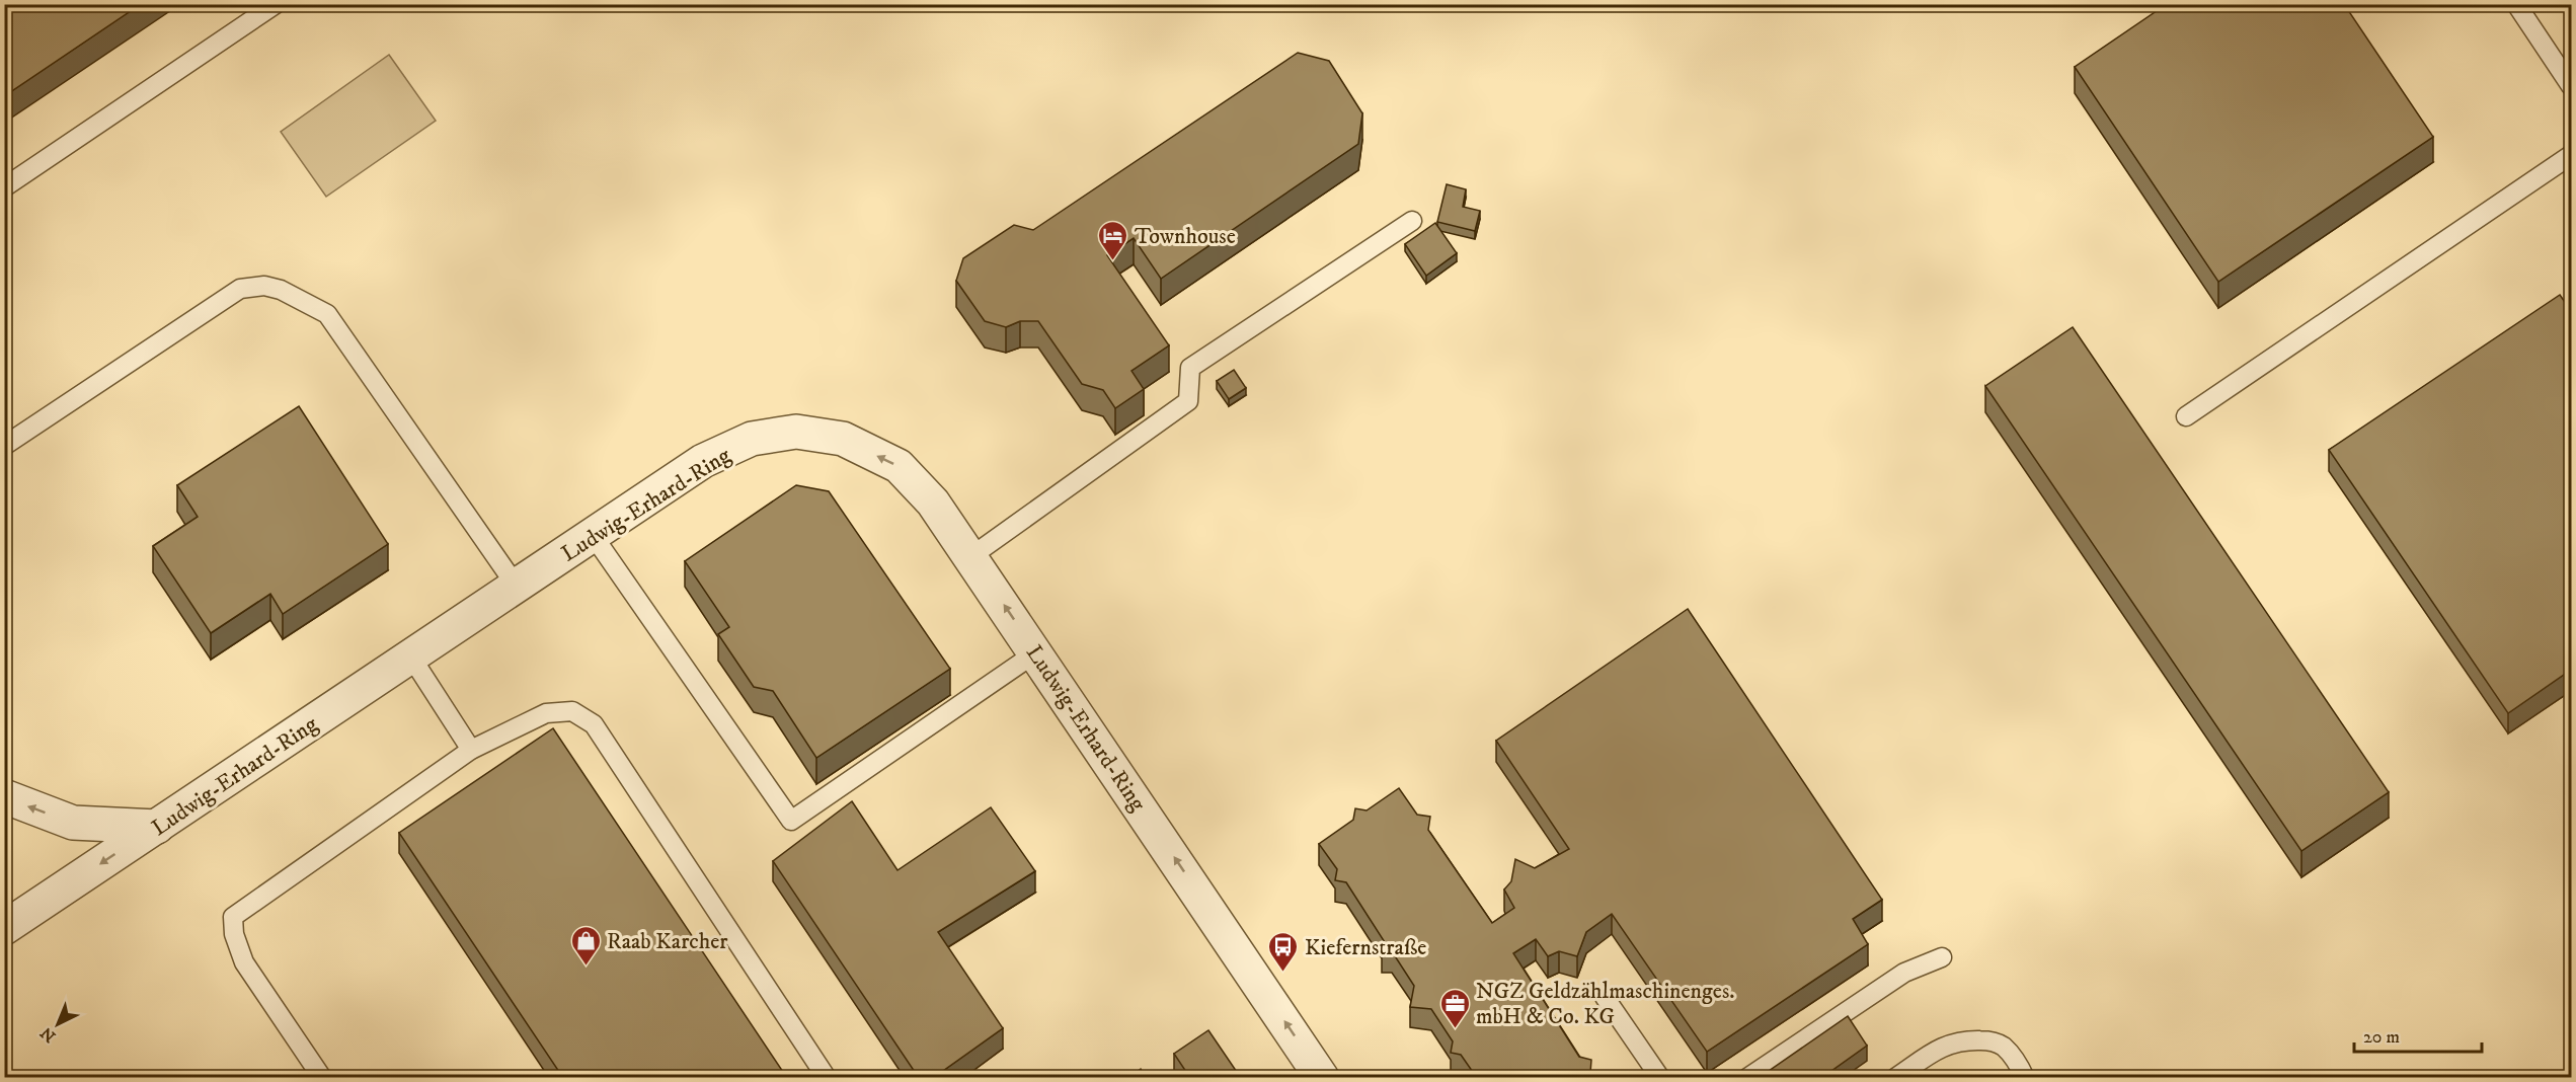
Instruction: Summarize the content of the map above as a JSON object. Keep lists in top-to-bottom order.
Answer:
{
  "streets": {
    "street": ["Ludwig-Erhard-Ring"]
  },
  "places": {
    "hotel": ["Townhouse"],
    "shop": ["Raab Karcher"],
    "bus stop": ["Kiefernstraße"],
    "office": ["NGZ Geldzählmaschinenges. mbH & Co. KG"]
  },
  "scale_bar": "20 m",
  "north": "bottom left"
}
